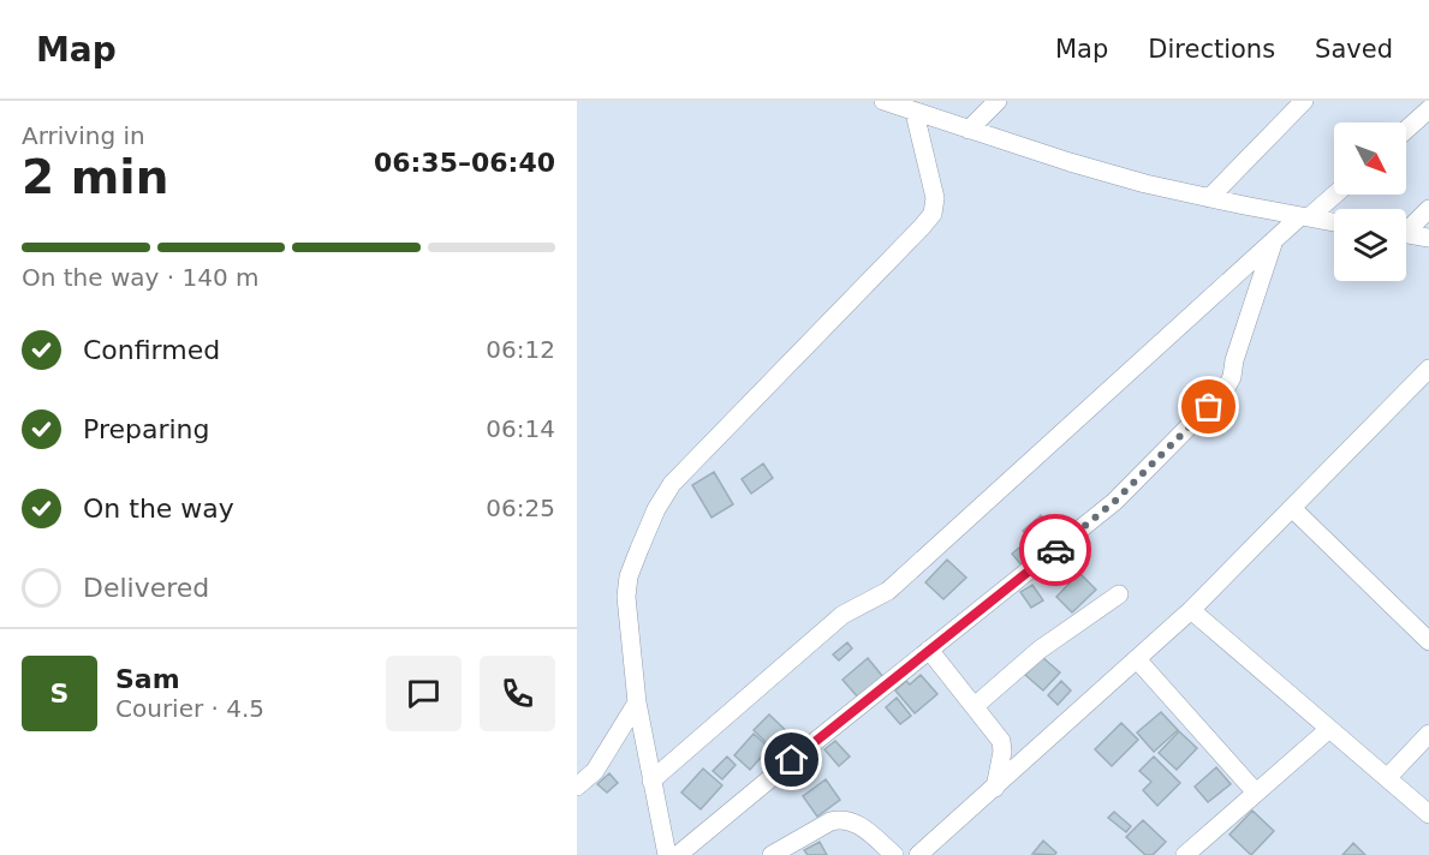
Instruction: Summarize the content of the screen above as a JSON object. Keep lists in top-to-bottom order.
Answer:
{
  "north": "bottom right",
  "page": {
    "header": "Map",
    "nav": ["Map", "Directions", "Saved"],
    "heading": ["2 min", "Arriving in", "06:35–06:40"],
    "panel": ["Sam", "Courier · 4.5"],
    "bar": "On the way · 140 m",
    "list": [
      ["Confirmed", "06:12"],
      ["Preparing", "06:14"],
      ["On the way", "06:25"],
      "Delivered"
    ],
    "round": "S"
  }
}
